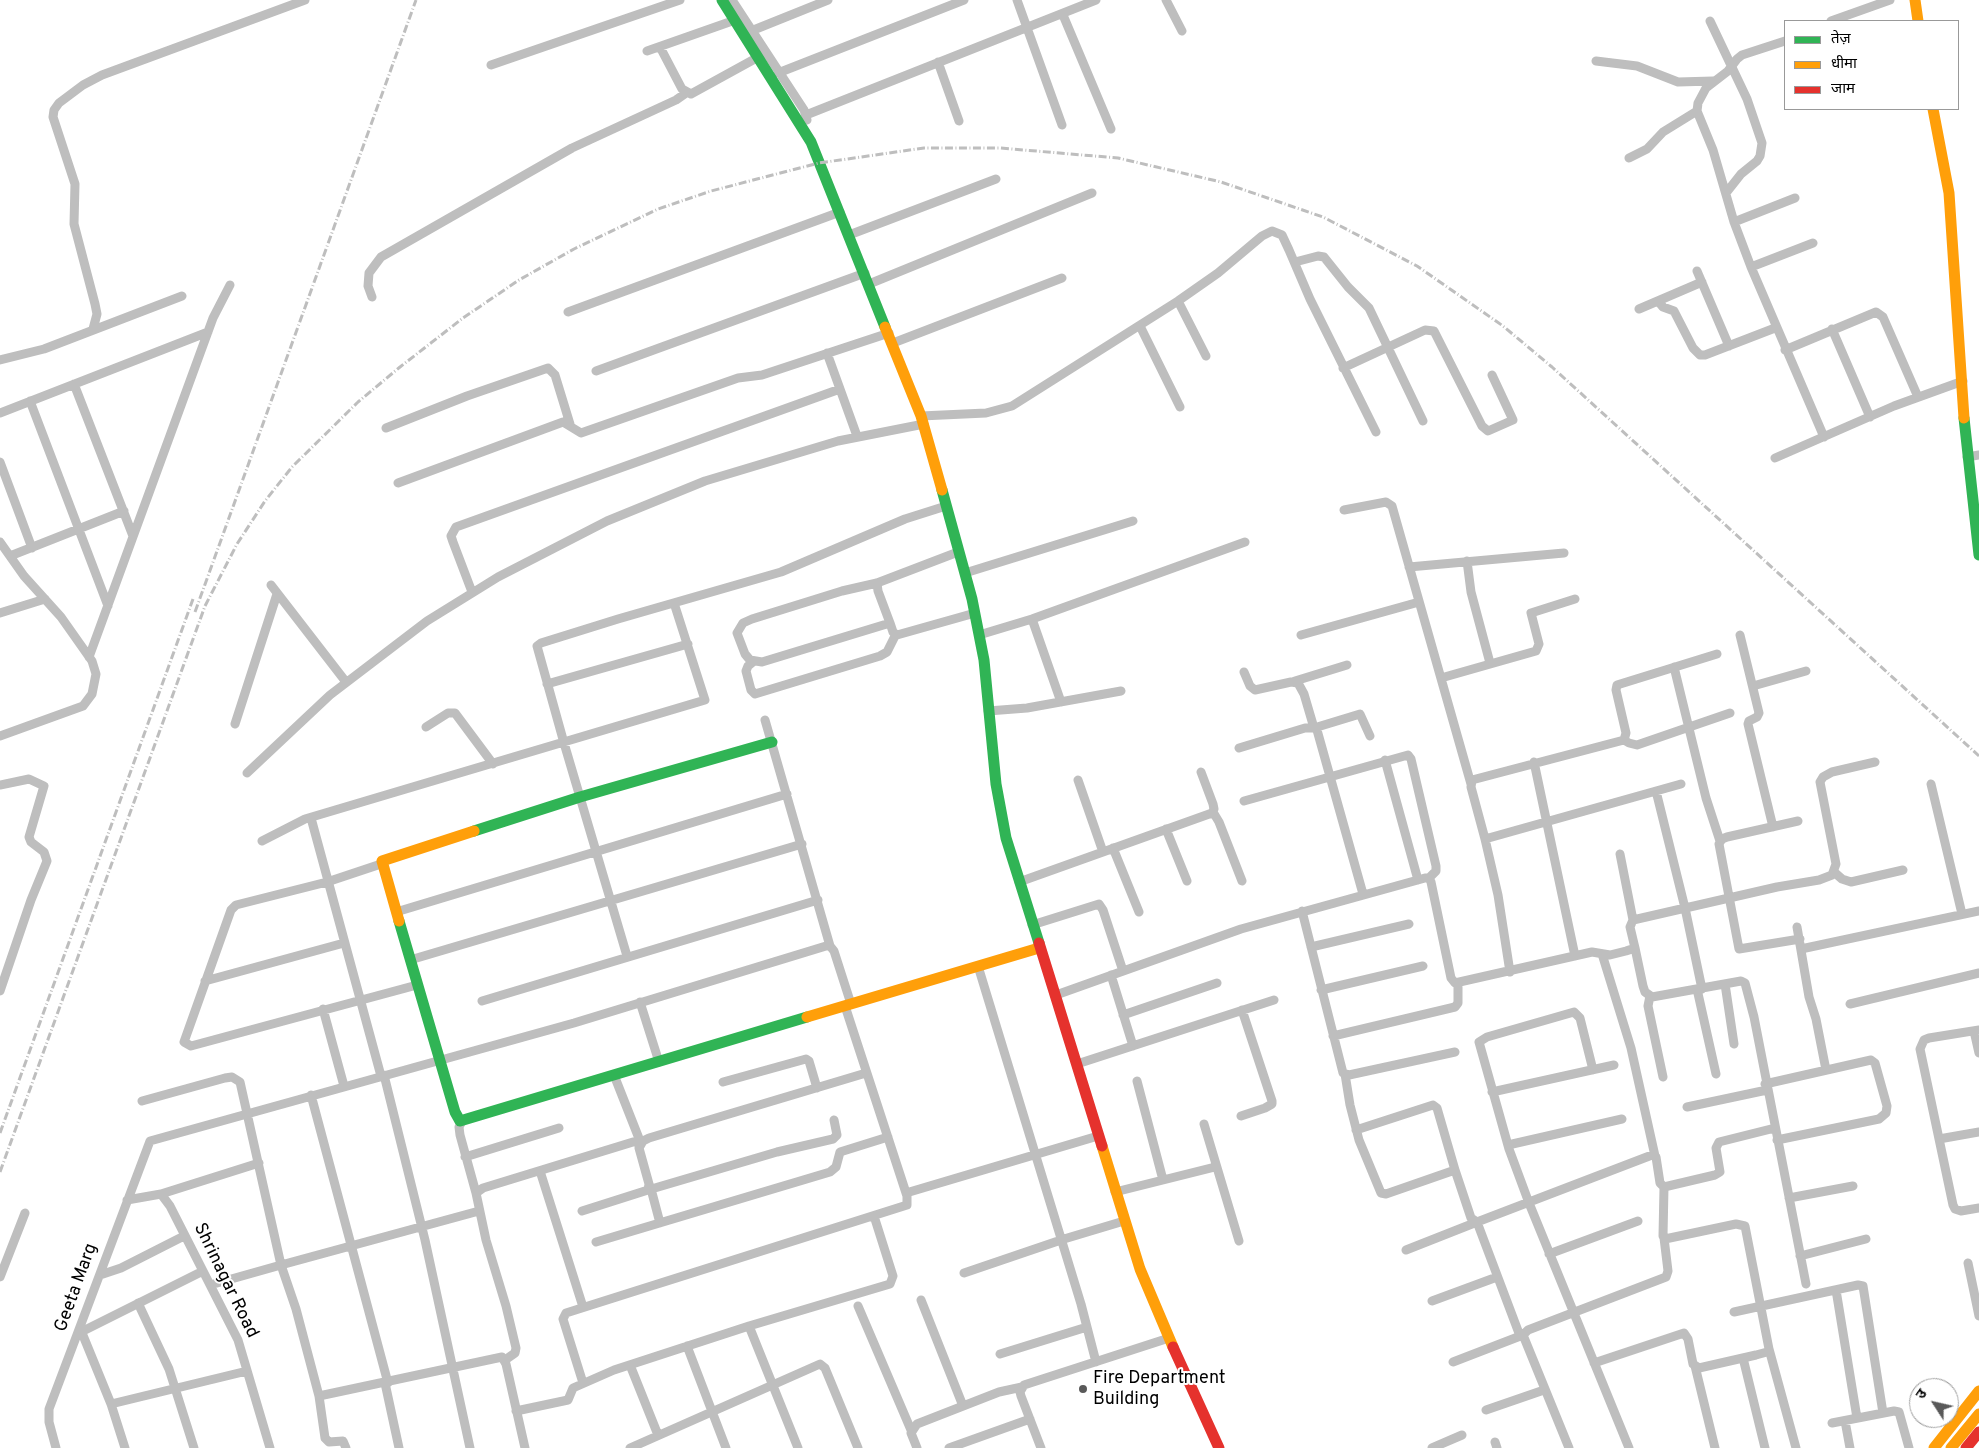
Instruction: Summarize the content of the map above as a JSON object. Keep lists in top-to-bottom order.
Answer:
{
  "streets": {
    "street": ["Shrinagar Road", "Geeta Marg"]
  },
  "places": ["Fire Department Building"],
  "legend": ["तेज़", "धीमा", "जाम"],
  "north": "top left"
}
